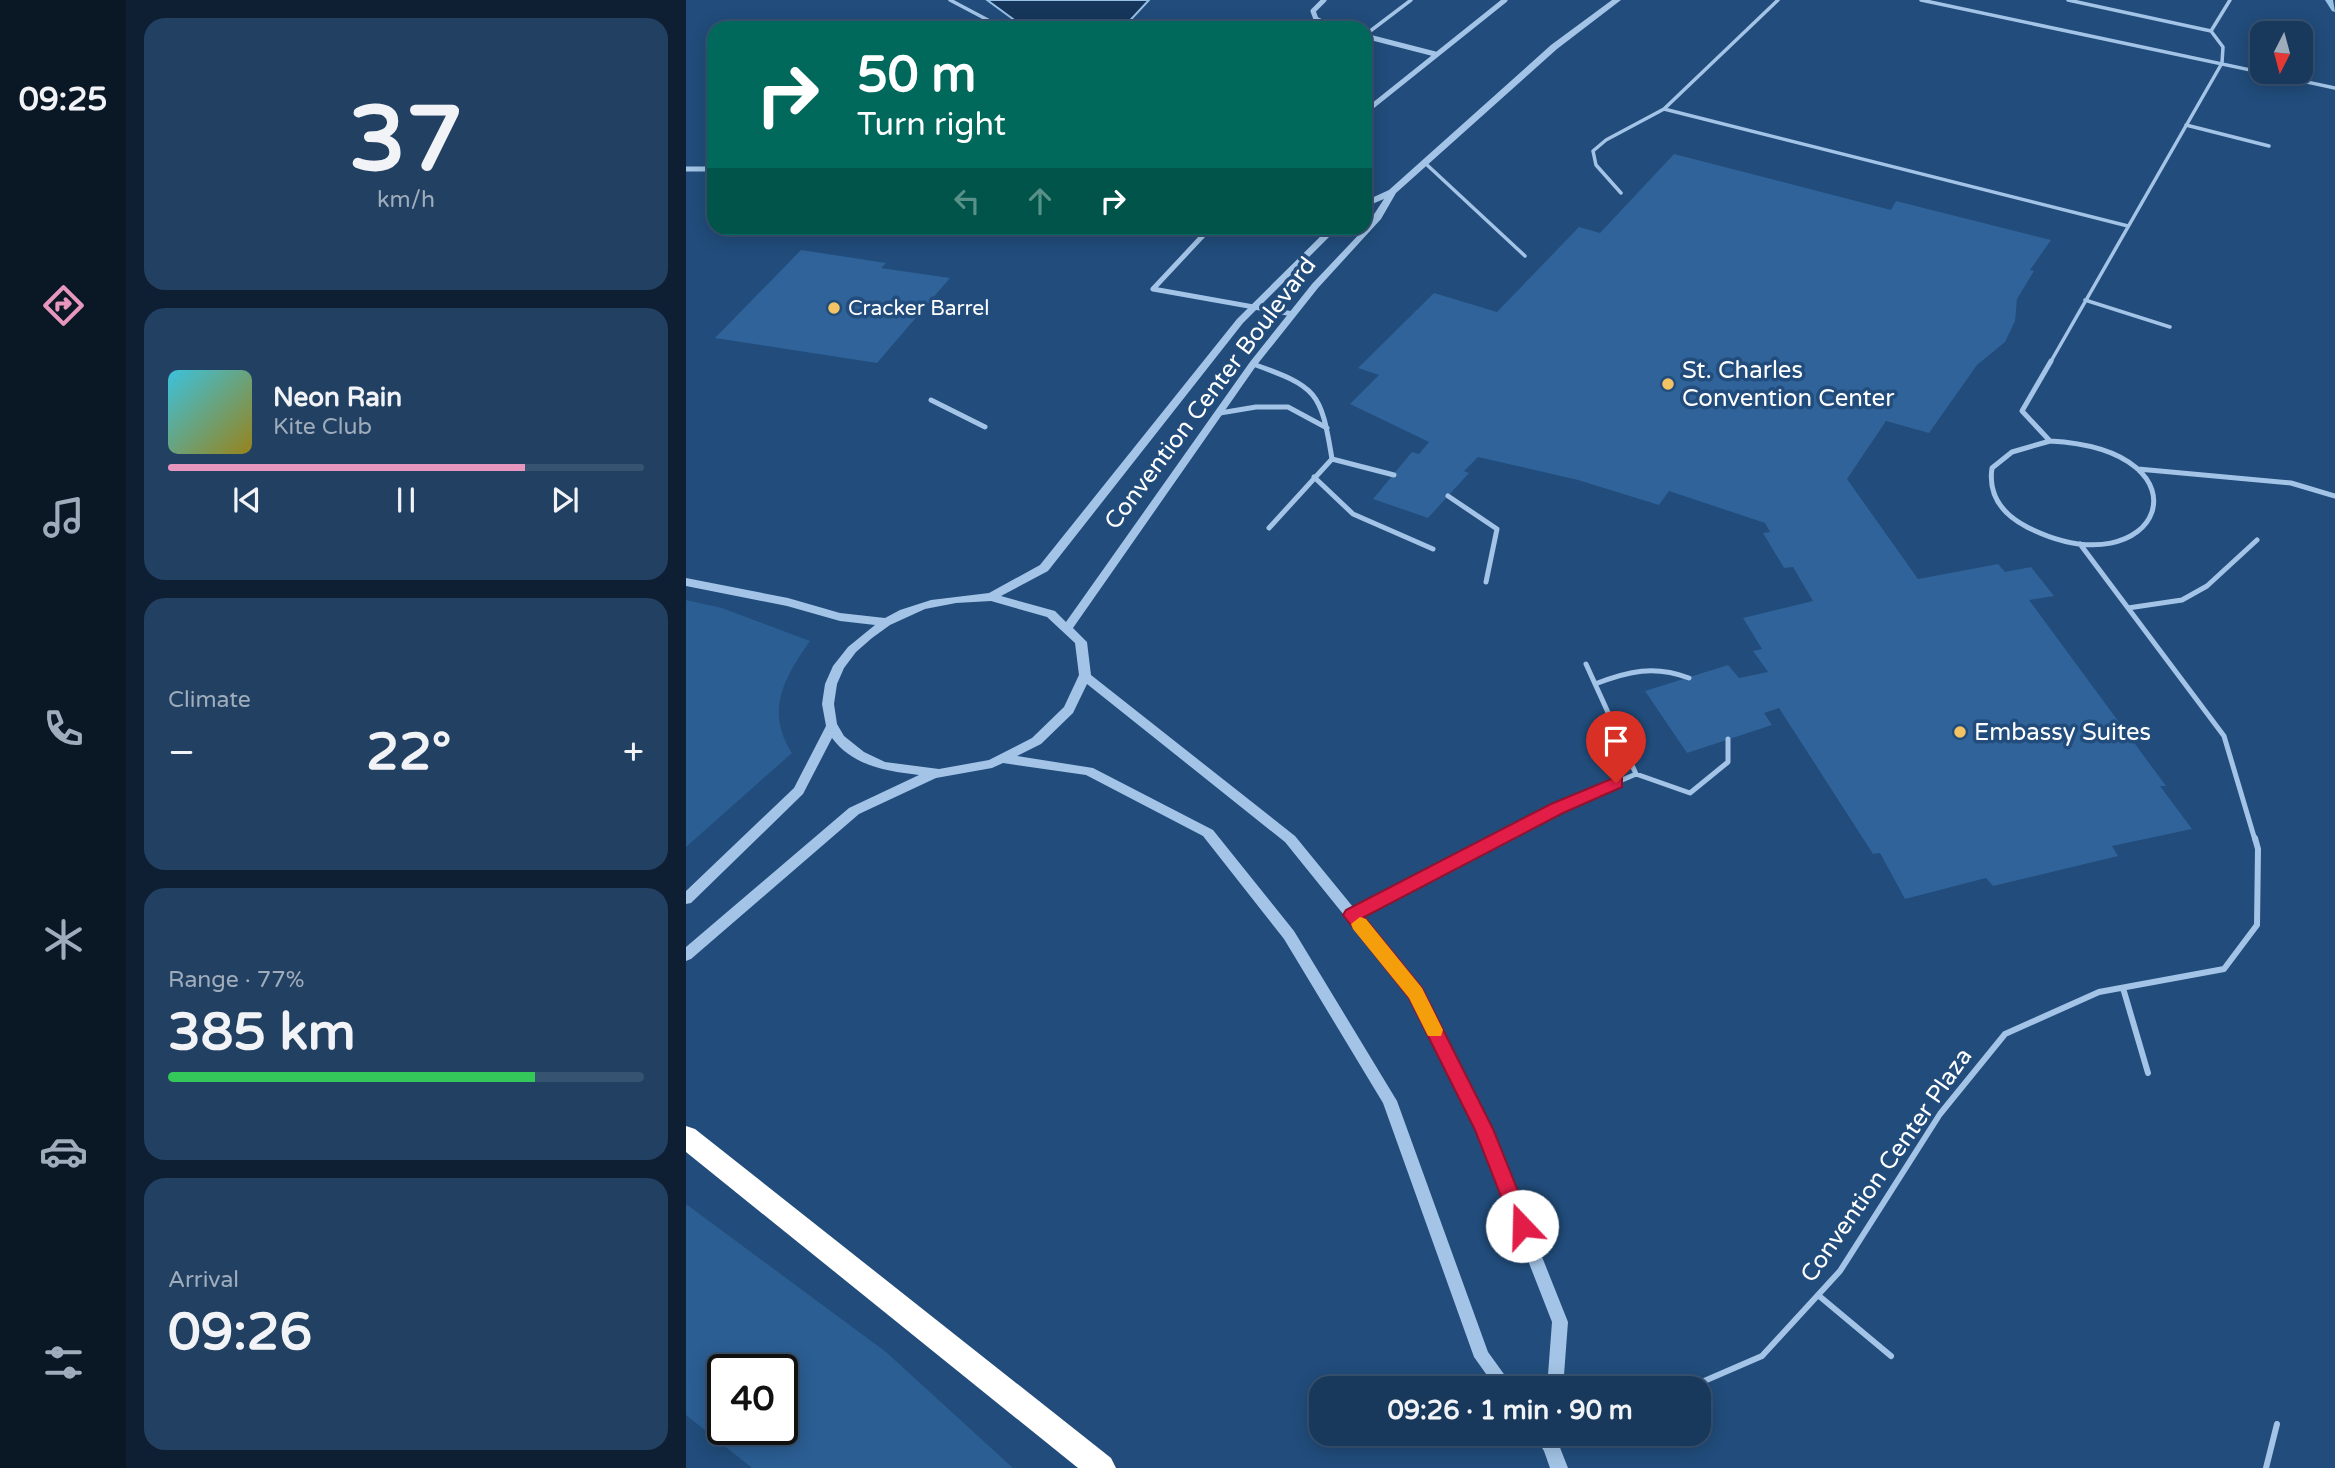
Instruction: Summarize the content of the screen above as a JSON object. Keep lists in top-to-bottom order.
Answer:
{
  "streets": {
    "street": ["Convention Center Boulevard"],
    "lane": ["Convention Center Plaza"]
  },
  "places": ["Cracker Barrel", "St. Charles Convention Center", "Embassy Suites"],
  "north": "bottom",
  "page": {
    "tabs": "09:25",
    "tile": [
      ["37", "km/h"],
      "Climate",
      ["Range · 77%", "385 km"],
      ["Arrival", "09:26"]
    ],
    "turn": ["50 m", "Turn right"],
    "song": ["Neon Rain", "Kite Club"],
    "heat": ["−", "22°", "+"],
    "limit": "40",
    "trip": "09:26 · 1 min · 90 m"
  }
}
